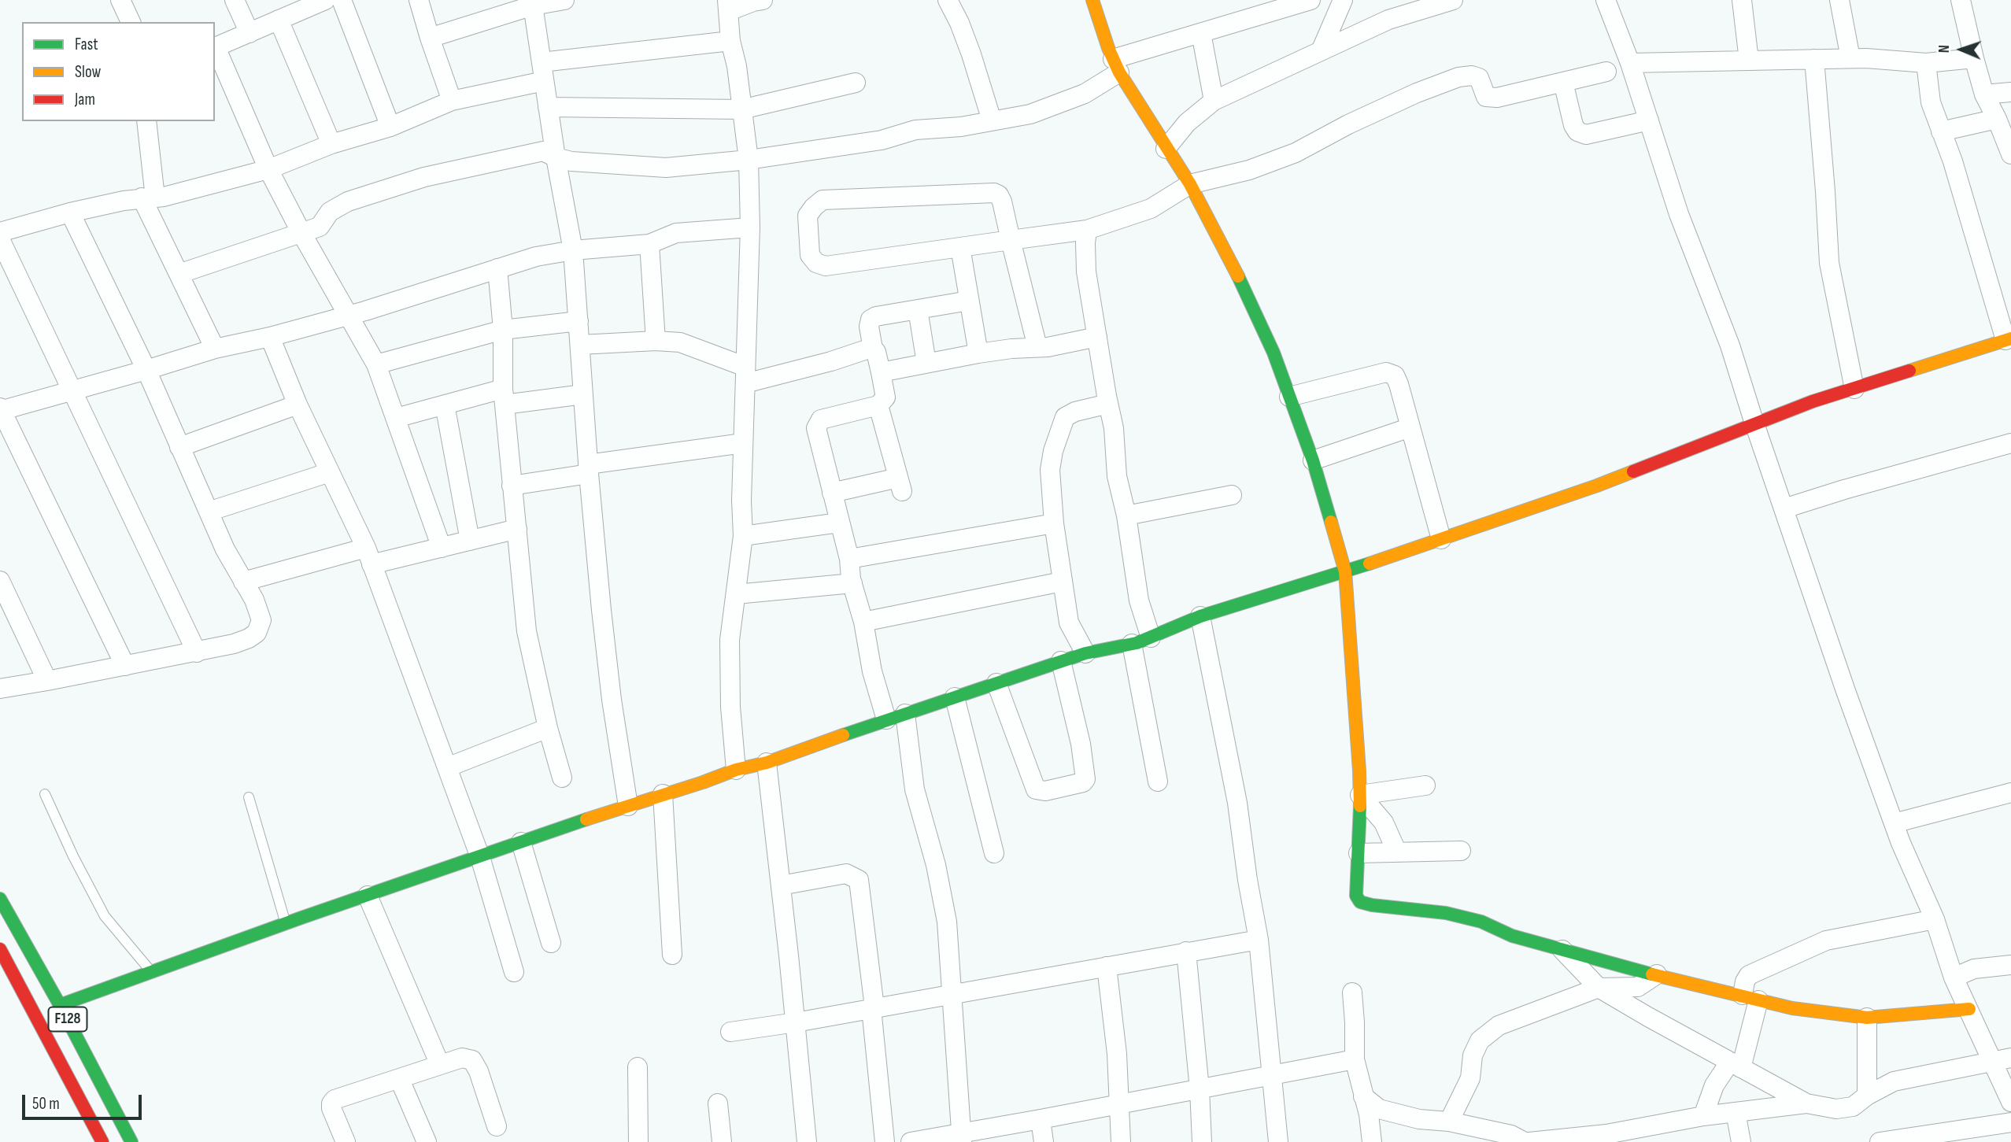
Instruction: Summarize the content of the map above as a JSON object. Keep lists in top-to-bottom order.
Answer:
{
  "streets": {
    "street": ["F128"]
  },
  "legend": ["Fast", "Slow", "Jam"],
  "scale_bar": "50 m",
  "north": "left"
}
